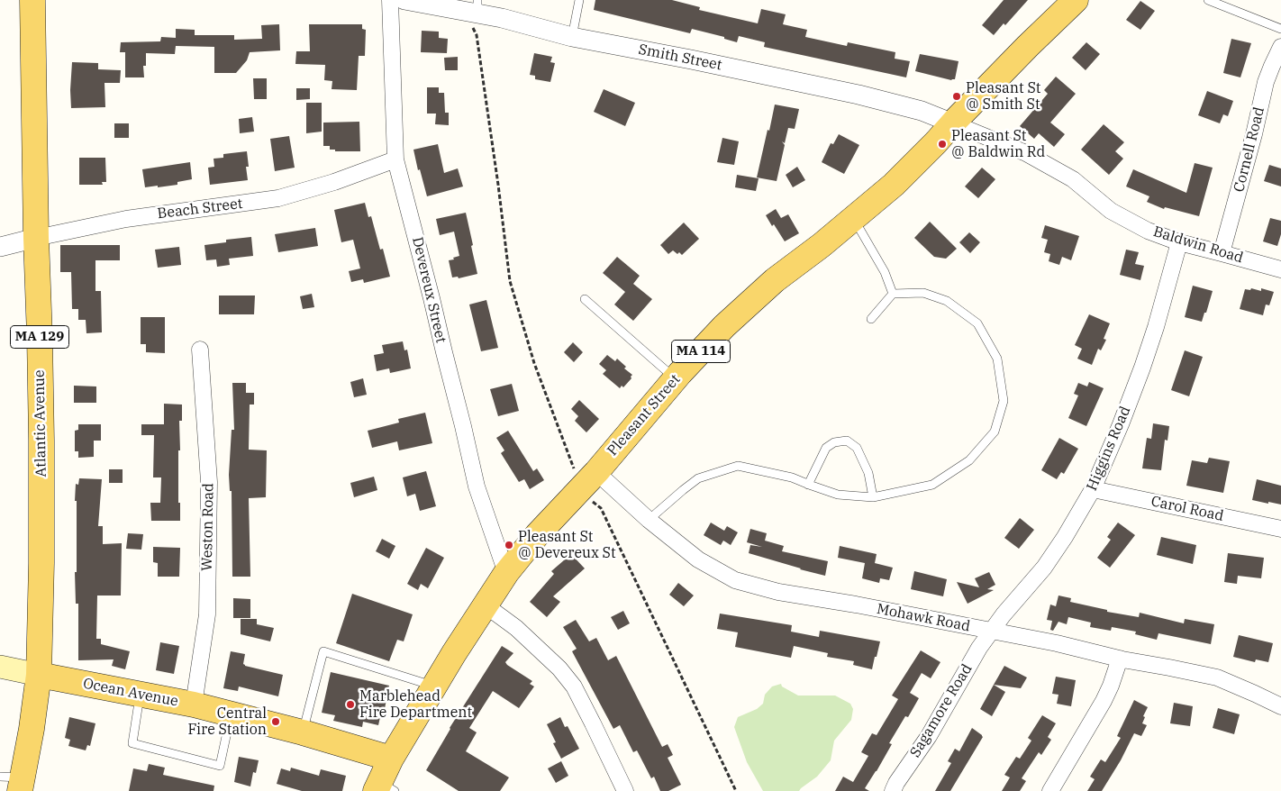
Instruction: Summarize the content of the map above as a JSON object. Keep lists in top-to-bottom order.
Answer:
{
  "streets": {
    "main road": [
      "MA 129",
      "MA 114",
      "Pleasant Street",
      "Atlantic Avenue",
      "Ocean Avenue"
    ],
    "street": [
      "Smith Street",
      "Cornell Road",
      "Beach Street",
      "Baldwin Road",
      "Devereux Street",
      "Higgins Road",
      "Carol Road",
      "Weston Road",
      "Mohawk Road",
      "Sagamore Road"
    ]
  },
  "crossings": [
    ["Smith Street", "Baldwin Road"],
    ["Smith Street", "Pleasant Street"],
    ["Cornell Road", "Baldwin Road"],
    ["Beach Street", "Devereux Street"],
    ["Beach Street", "Atlantic Avenue"],
    ["Baldwin Road", "Pleasant Street"],
    ["Baldwin Road", "Higgins Road"],
    ["Devereux Street", "Pleasant Street"],
    ["Pleasant Street", "Mohawk Road"],
    ["Pleasant Street", "Ocean Avenue"],
    ["Atlantic Avenue", "Ocean Avenue"],
    ["Higgins Road", "Carol Road"],
    ["Higgins Road", "Mohawk Road"],
    ["Higgins Road", "Sagamore Road"],
    ["Weston Road", "Ocean Avenue"],
    ["Mohawk Road", "Sagamore Road"]
  ],
  "places": [
    "Pleasant St @ Smith St",
    "Pleasant St @ Baldwin Rd",
    "Pleasant St @ Devereux St",
    "Marblehead Fire Department",
    "Central Fire Station"
  ]
}
